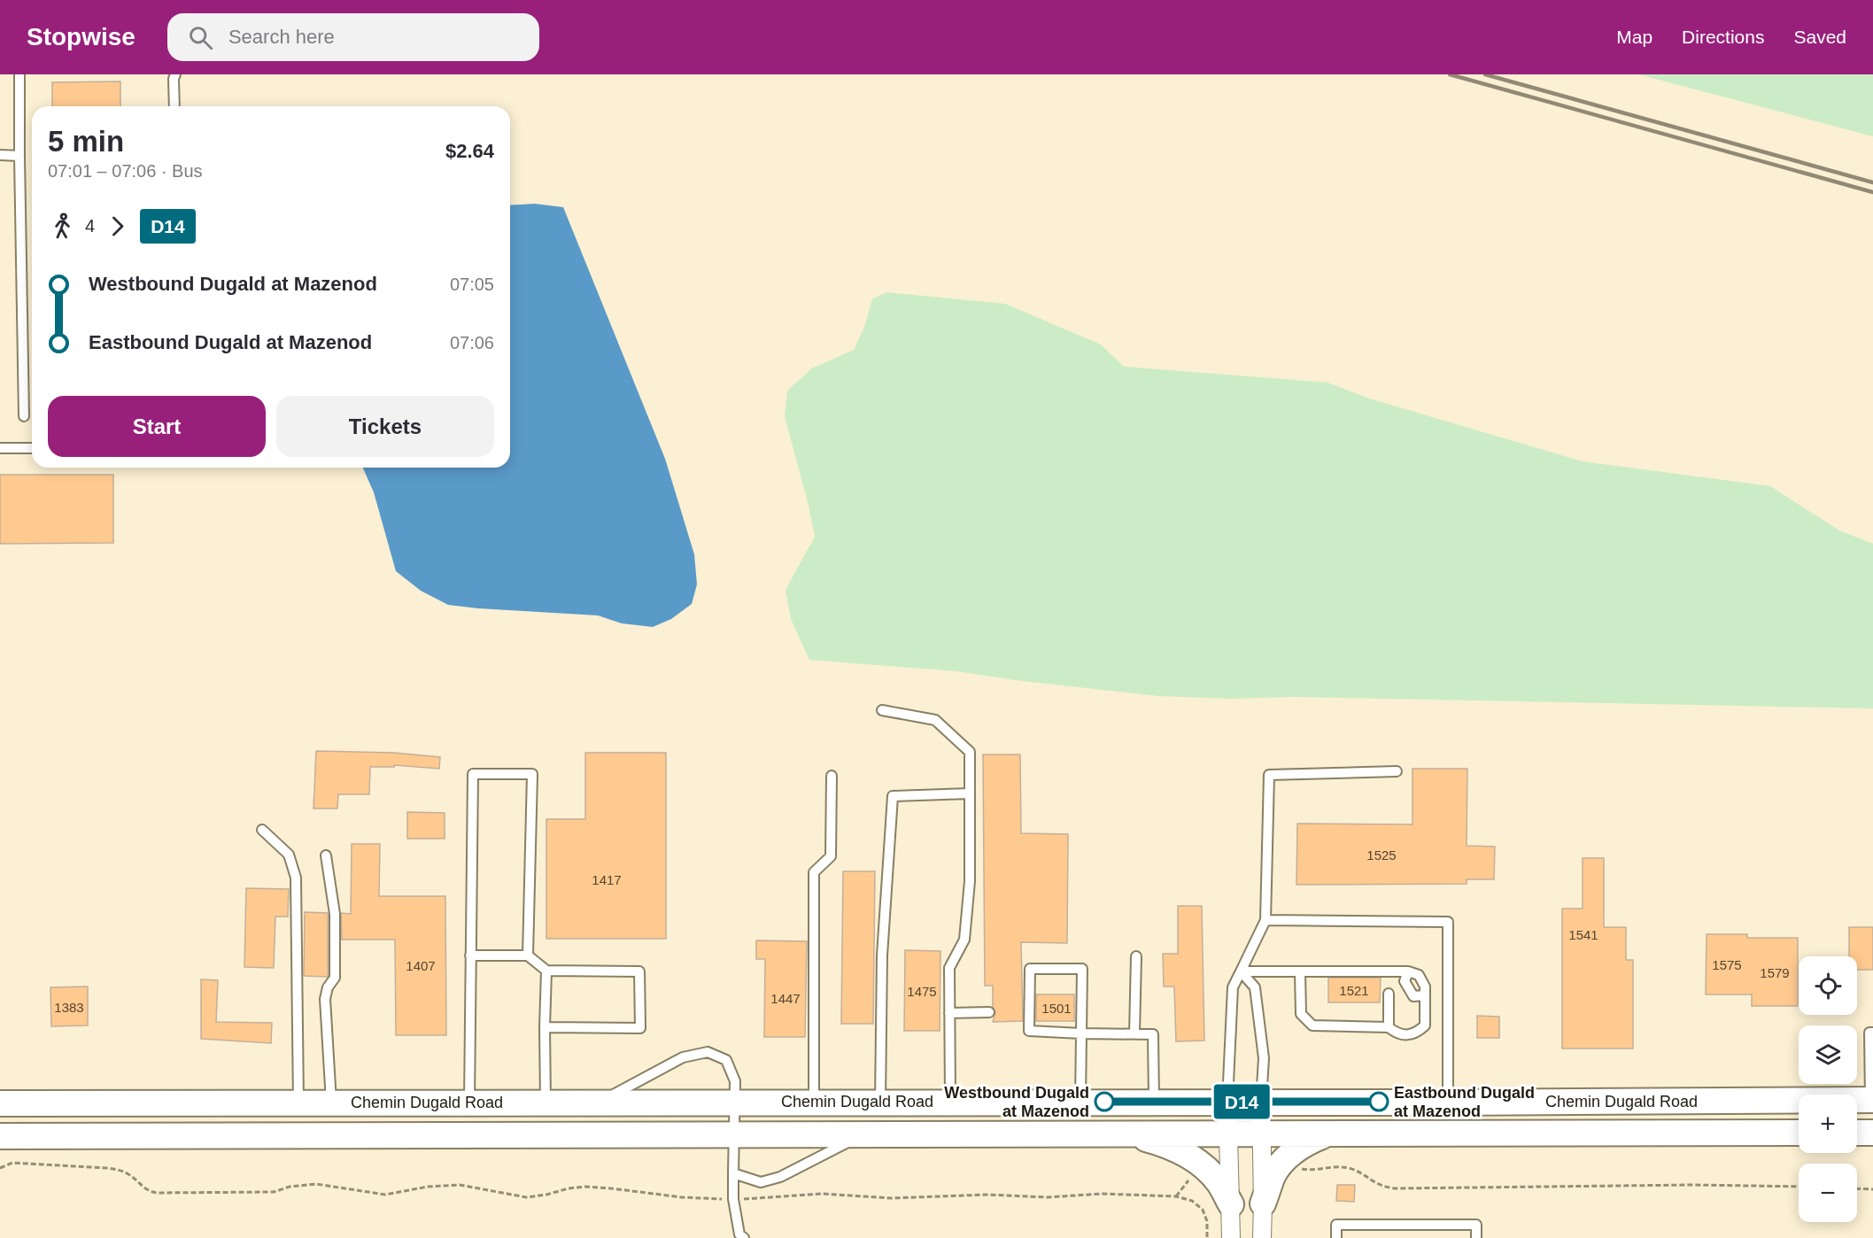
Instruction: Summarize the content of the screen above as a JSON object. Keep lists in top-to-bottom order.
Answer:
{
  "streets": {
    "main road": ["Chemin Dugald Road"]
  },
  "places": ["Westbound Dugald at Mazenod", "Eastbound Dugald at Mazenod"],
  "lines": ["bus line D14"],
  "house_numbers": [
    "1525",
    "1417",
    "1541",
    "1575",
    "1407",
    "1579",
    "1521",
    "1475",
    "1447",
    "1383",
    "1501"
  ],
  "page": {
    "header": "Stopwise",
    "search": "Search here",
    "nav": ["Map", "Directions", "Saved"],
    "on_map": "D14",
    "heading": ["5 min", "07:01 – 07:06 · Bus", "$2.64"],
    "legs": ["4", "D14"],
    "list": [
      {
        "name": "Westbound Dugald at Mazenod",
        "value": "07:05"
      },
      {
        "name": "Eastbound Dugald at Mazenod",
        "value": "07:06"
      }
    ],
    "buttons": ["Start", "Tickets"],
    "map_buttons": ["+", "−"]
  }
}
